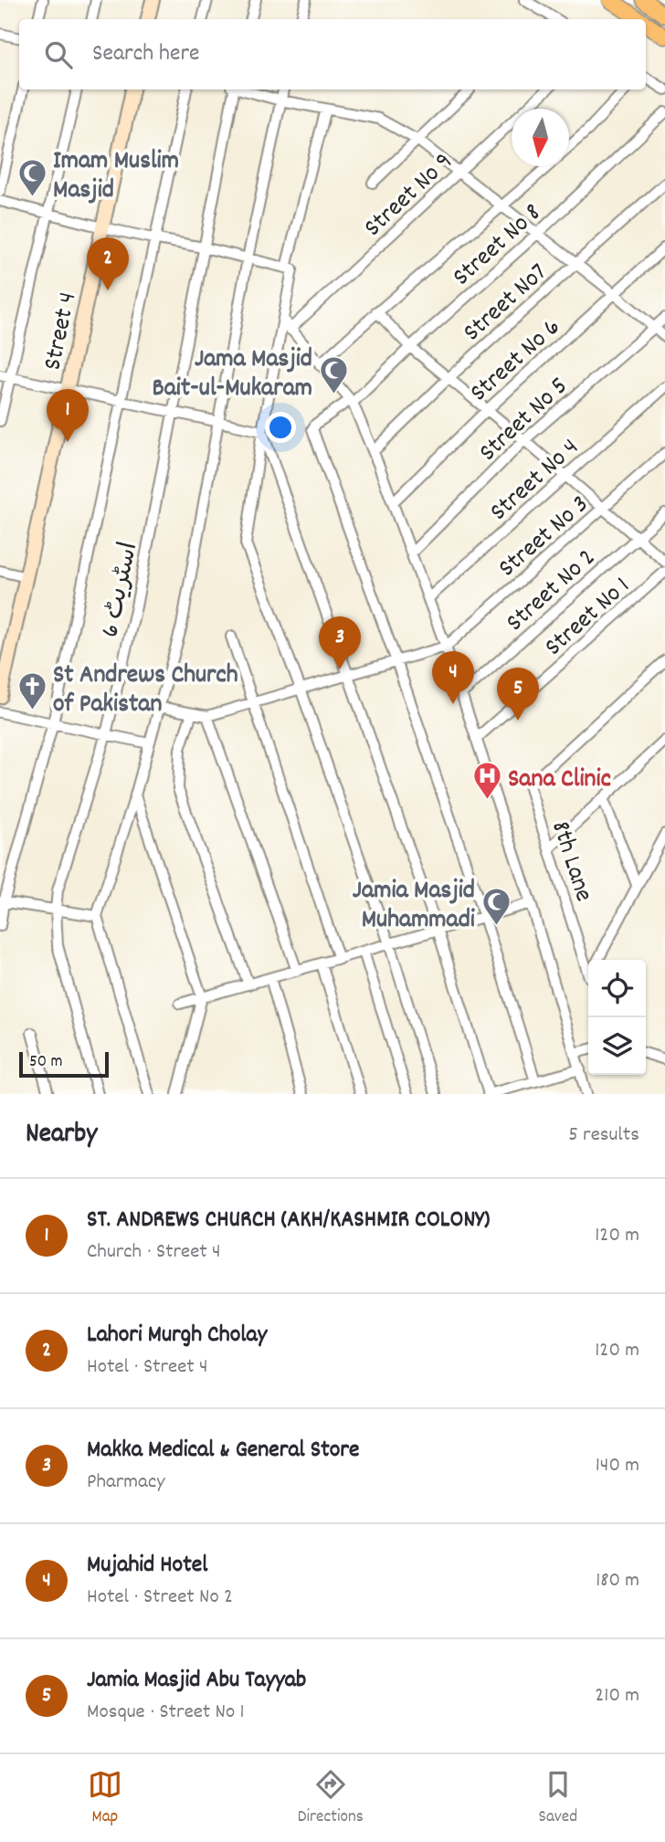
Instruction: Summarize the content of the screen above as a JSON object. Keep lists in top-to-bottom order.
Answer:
{
  "streets": {
    "street": [
      "Street No 9",
      "Street No 8",
      "Street No7",
      "Street 4",
      "Street No 6",
      "Street No 5",
      "Street No 4",
      "Street No 3",
      "Street No 2",
      "اسٹریٹ 6",
      "Street No 1",
      "8th Lane"
    ]
  },
  "places": {
    "mosque": ["Imam Muslim Masjid", "Jama Masjid Bait-ul-Mukaram", "Jamia Masjid Muhammadi"],
    "church": ["St Andrews Church of Pakistan"],
    "hospital": ["Sana Clinic"]
  },
  "scale_bar": "50 m",
  "north": "bottom",
  "page": {
    "search": "Search here",
    "pins": [
      "2",
      "1",
      "3",
      "4",
      "5"
    ],
    "scale": "50 m",
    "heading": ["Nearby", "5 results"],
    "list": [
      {
        "mark": "1",
        "name": "ST. ANDREWS CHURCH (AKH/KASHMIR COLONY)",
        "note": "Church · Street 4",
        "value": "120 m"
      },
      {
        "mark": "2",
        "name": "Lahori Murgh Cholay",
        "note": "Hotel · Street 4",
        "value": "120 m"
      },
      {
        "mark": "3",
        "name": "Makka Medical & General Store",
        "note": "Pharmacy",
        "value": "140 m"
      },
      {
        "mark": "4",
        "name": "Mujahid Hotel",
        "note": "Hotel · Street No 2",
        "value": "180 m"
      },
      {
        "mark": "5",
        "name": "Jamia Masjid Abu Tayyab",
        "note": "Mosque · Street No 1",
        "value": "210 m"
      }
    ],
    "nav": ["Map", "Directions", "Saved"]
  }
}
